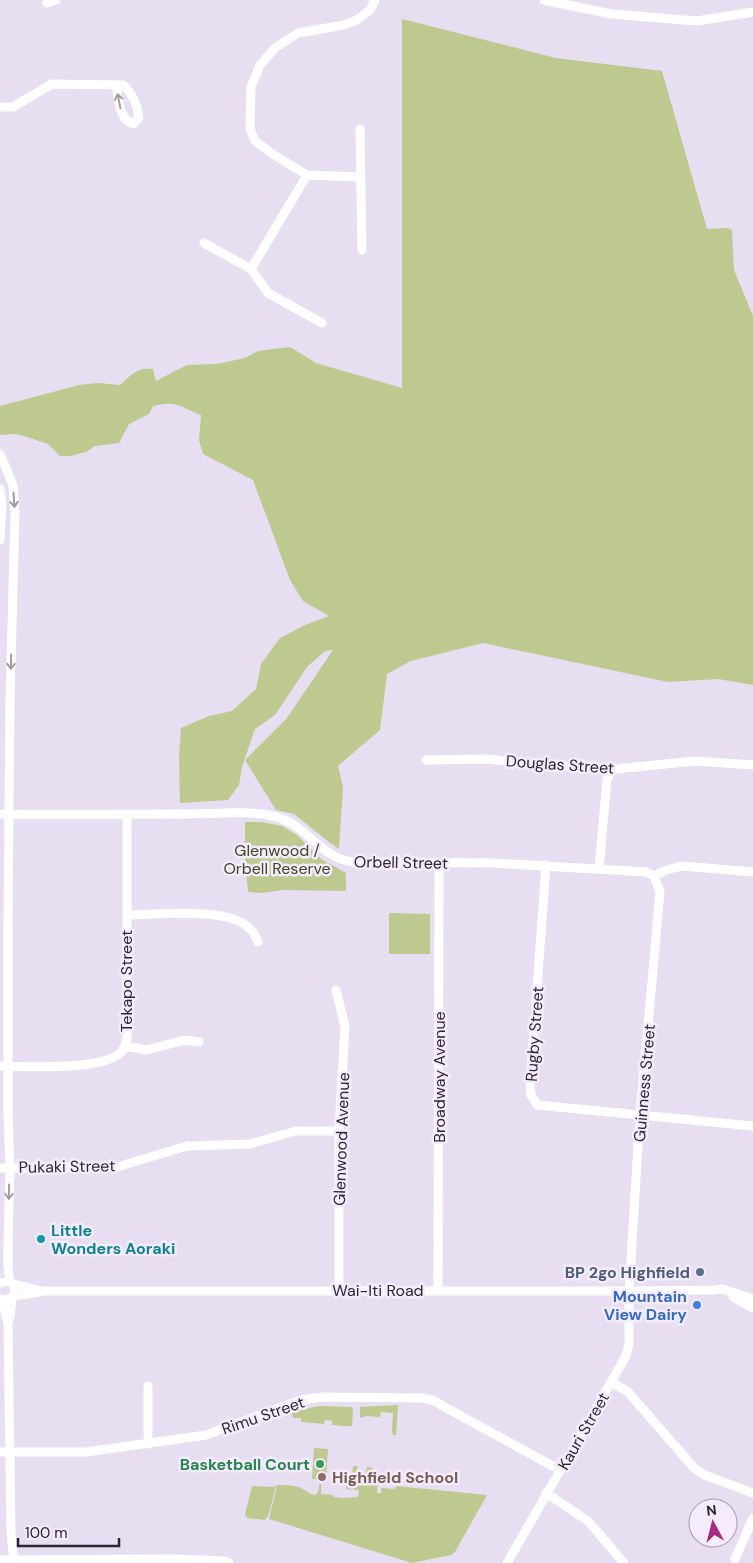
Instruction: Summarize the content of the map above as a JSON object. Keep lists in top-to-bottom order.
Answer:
{
  "streets": {
    "street": [
      "Douglas Street",
      "Orbell Street",
      "Tekapo Street",
      "Rugby Street",
      "Broadway Avenue",
      "Guinness Street",
      "Glenwood Avenue",
      "Pukaki Street",
      "Wai-Iti Road",
      "Rimu Street",
      "Kauri Street"
    ]
  },
  "crossings": [
    ["Orbell Street", "Tekapo Street"],
    ["Orbell Street", "Rugby Street"],
    ["Orbell Street", "Broadway Avenue"],
    ["Orbell Street", "Guinness Street"],
    ["Rugby Street", "Guinness Street"],
    ["Broadway Avenue", "Wai-Iti Road"],
    ["Guinness Street", "Wai-Iti Road"],
    ["Guinness Street", "Kauri Street"],
    ["Glenwood Avenue", "Pukaki Street"],
    ["Glenwood Avenue", "Wai-Iti Road"],
    ["Wai-Iti Road", "Kauri Street"],
    ["Rimu Street", "Kauri Street"]
  ],
  "parks": ["Glenwood / Orbell Reserve"],
  "places": [
    "Little Wonders Aoraki",
    "BP 2go Highfield",
    "Mountain View Dairy",
    "Basketball Court",
    "Highfield School"
  ],
  "scale_bar": "100 m",
  "north": "top"
}
